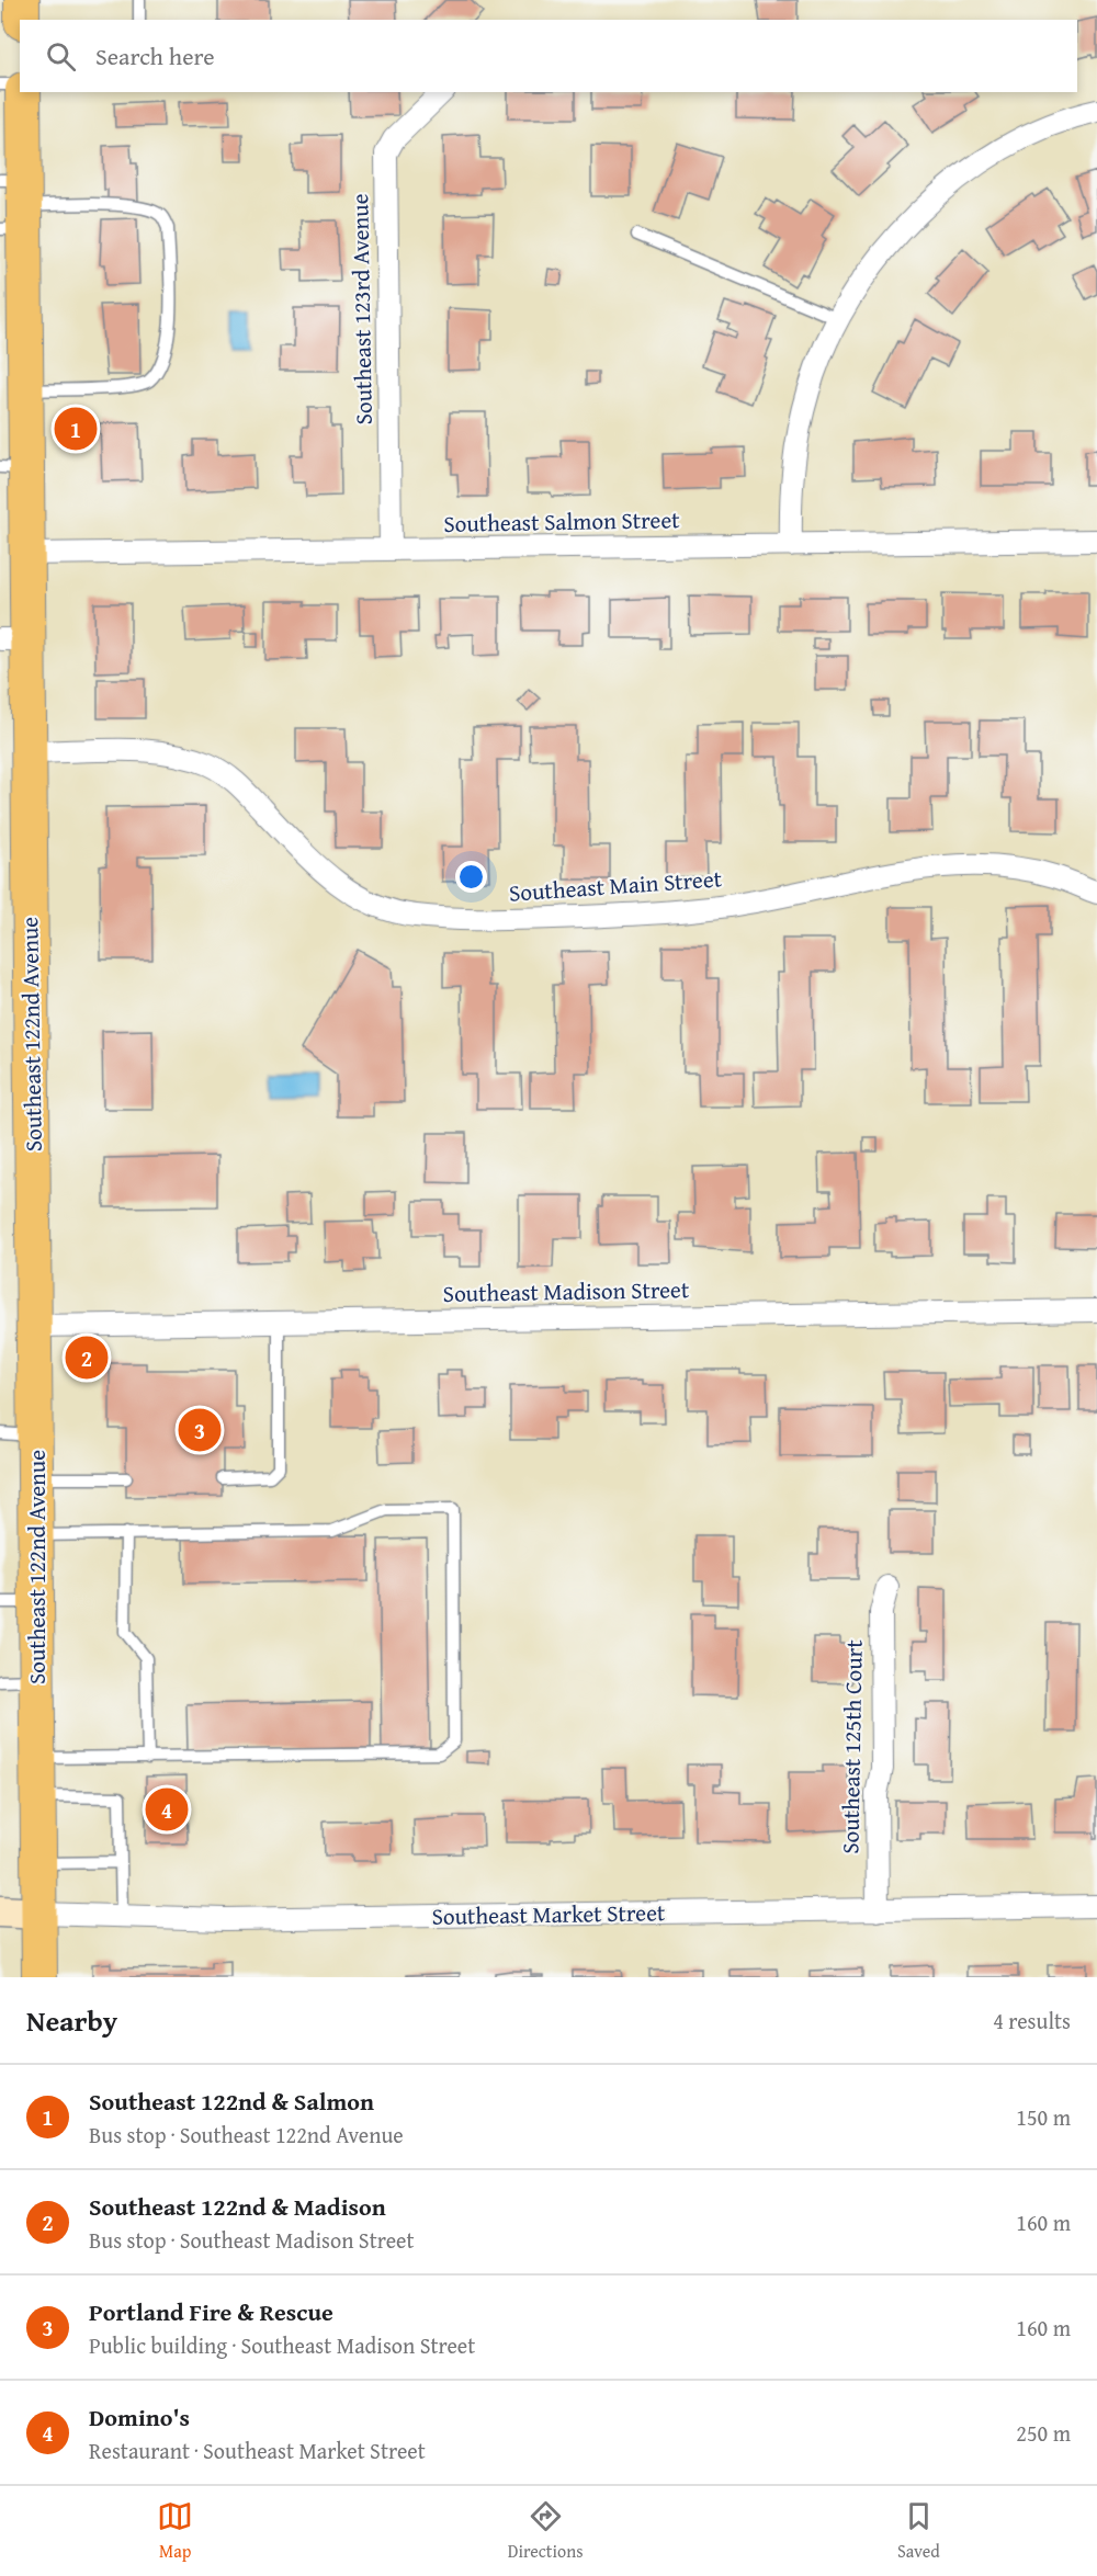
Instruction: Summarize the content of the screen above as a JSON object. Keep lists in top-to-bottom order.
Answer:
{
  "streets": {
    "main road": ["Southeast 122nd Avenue"],
    "street": [
      "Southeast 123rd Avenue",
      "Southeast Salmon Street",
      "Southeast Main Street",
      "Southeast Madison Street",
      "Southeast 125th Court",
      "Southeast Market Street"
    ]
  },
  "crossings": [
    ["Southeast 123rd Avenue", "Southeast Salmon Street"],
    ["Southeast Salmon Street", "Southeast 122nd Avenue"],
    ["Southeast Main Street", "Southeast 122nd Avenue"],
    ["Southeast 122nd Avenue", "Southeast Madison Street"],
    ["Southeast 122nd Avenue", "Southeast Market Street"],
    ["Southeast 125th Court", "Southeast Market Street"]
  ],
  "page": {
    "search": "Search here",
    "pins": [
      "1",
      "2",
      "3",
      "4"
    ],
    "heading": ["Nearby", "4 results"],
    "list": [
      {
        "mark": "1",
        "name": "Southeast 122nd & Salmon",
        "note": "Bus stop · Southeast 122nd Avenue",
        "value": "150 m"
      },
      {
        "mark": "2",
        "name": "Southeast 122nd & Madison",
        "note": "Bus stop · Southeast Madison Street",
        "value": "160 m"
      },
      {
        "mark": "3",
        "name": "Portland Fire & Rescue",
        "note": "Public building · Southeast Madison Street",
        "value": "160 m"
      },
      {
        "mark": "4",
        "name": "Domino's",
        "note": "Restaurant · Southeast Market Street",
        "value": "250 m"
      }
    ],
    "nav": ["Map", "Directions", "Saved"]
  }
}
